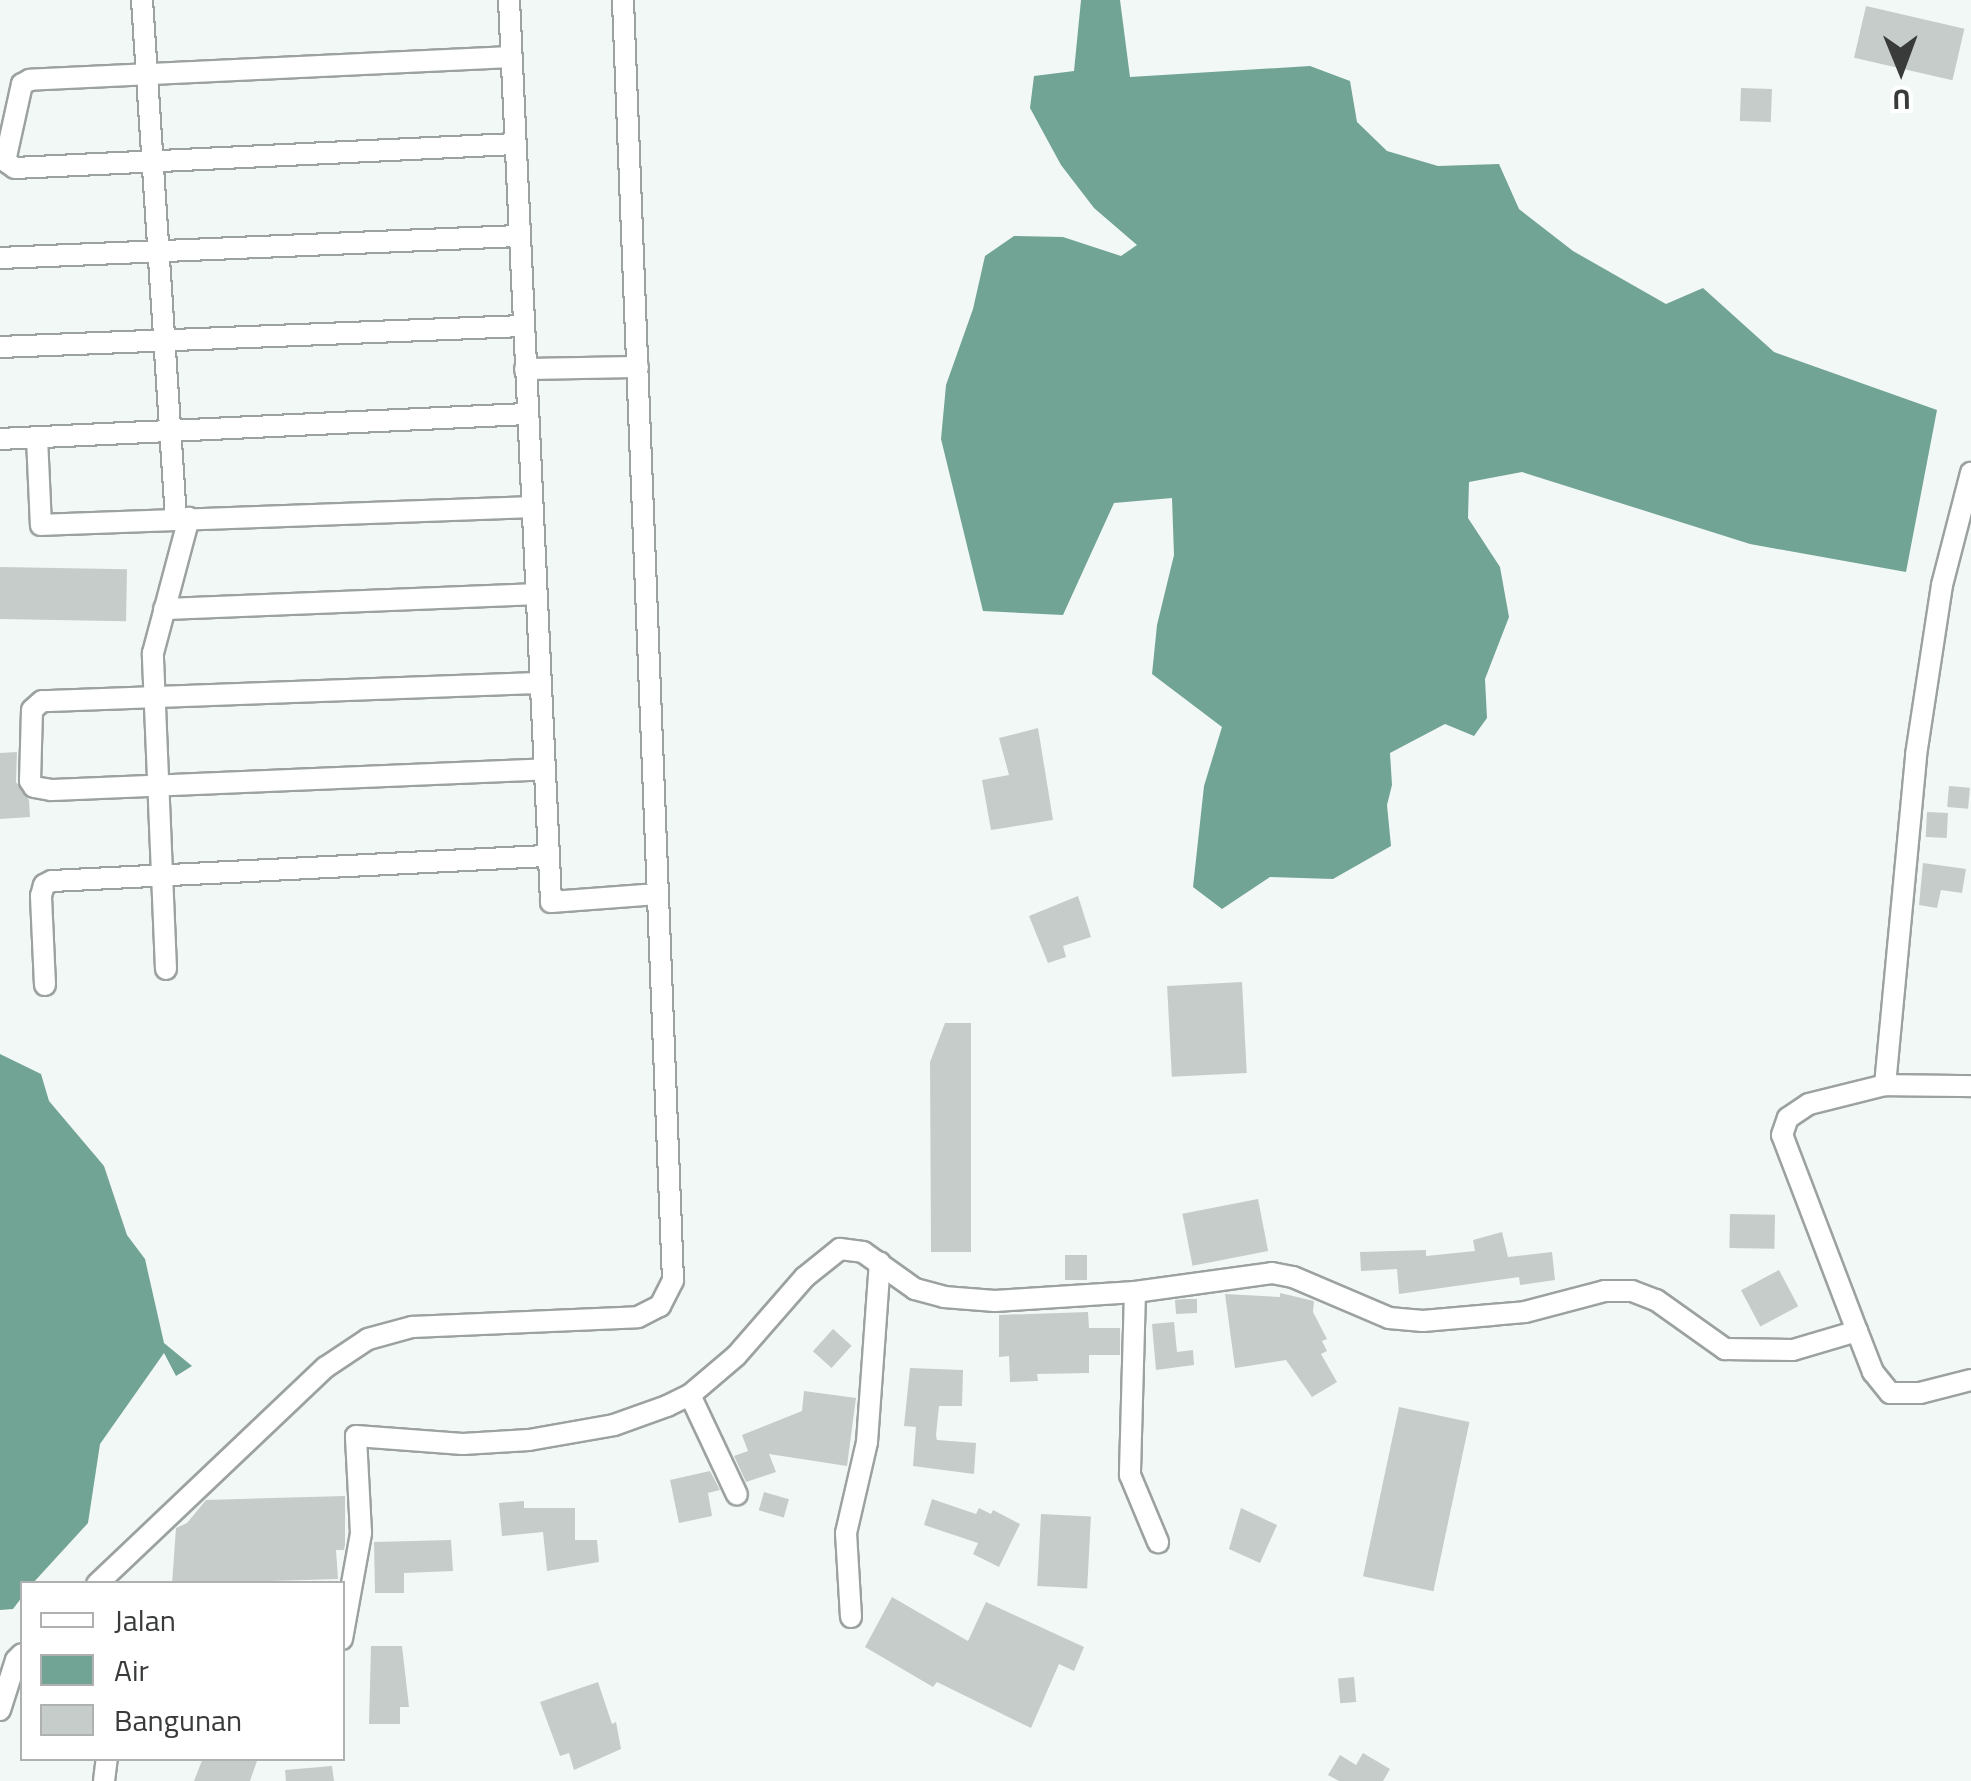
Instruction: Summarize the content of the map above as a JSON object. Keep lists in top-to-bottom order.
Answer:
{
  "legend": ["Jalan", "Air", "Bangunan"],
  "north": "bottom"
}
